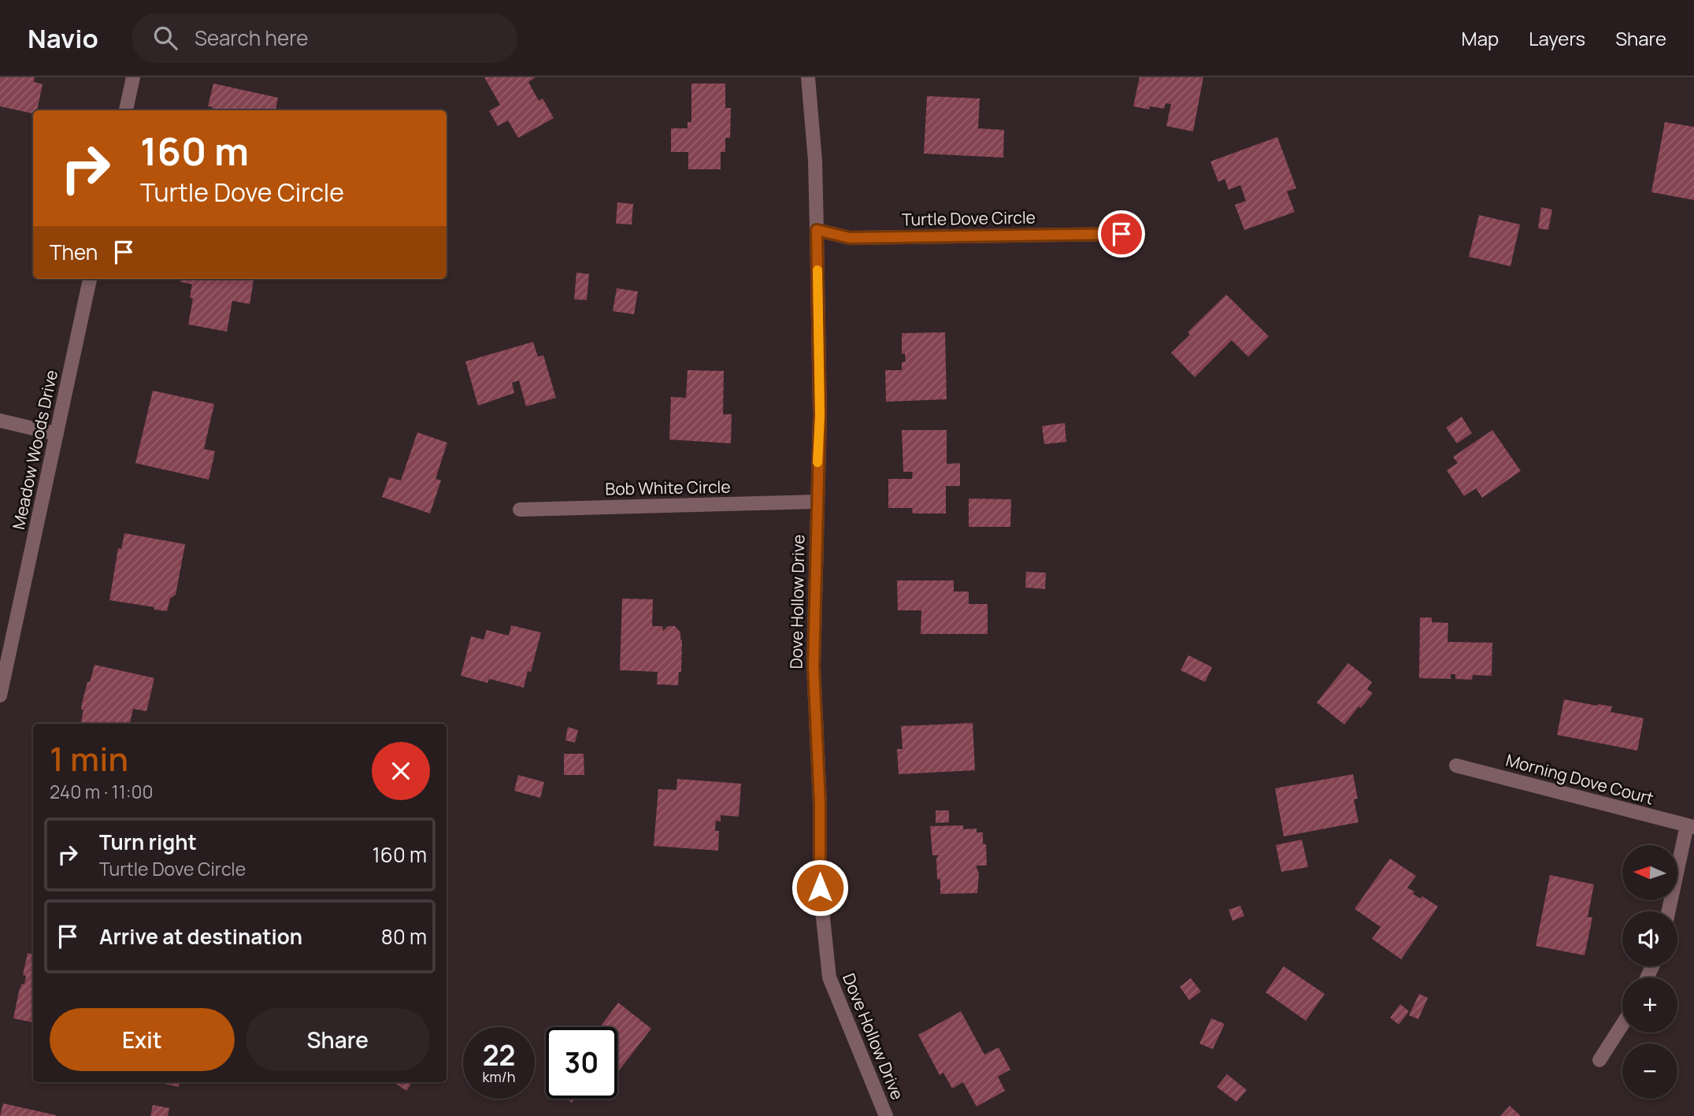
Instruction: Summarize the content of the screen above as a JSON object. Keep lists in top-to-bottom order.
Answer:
{
  "streets": {
    "street": [
      "Turtle Dove Circle",
      "Meadow Woods Drive",
      "Bob White Circle",
      "Dove Hollow Drive",
      "Morning Dove Court"
    ]
  },
  "crossings": [
    ["Turtle Dove Circle", "Dove Hollow Drive"],
    ["Bob White Circle", "Dove Hollow Drive"]
  ],
  "north": "left",
  "page": {
    "header": "Navio",
    "search": "Search here",
    "nav": ["Map", "Layers", "Share"],
    "turn": ["160 m", "Turtle Dove Circle"],
    "then": "Then",
    "heading": ["1 min", "240 m · 11:00"],
    "list": [
      {
        "name": "Turn right",
        "note": "Turtle Dove Circle",
        "value": "160 m"
      },
      {
        "name": "Arrive at destination",
        "value": "80 m"
      }
    ],
    "map_buttons": ["+", "−"],
    "buttons": ["Exit", "Share"],
    "speed": "22 km/h",
    "limit": "30"
  }
}
